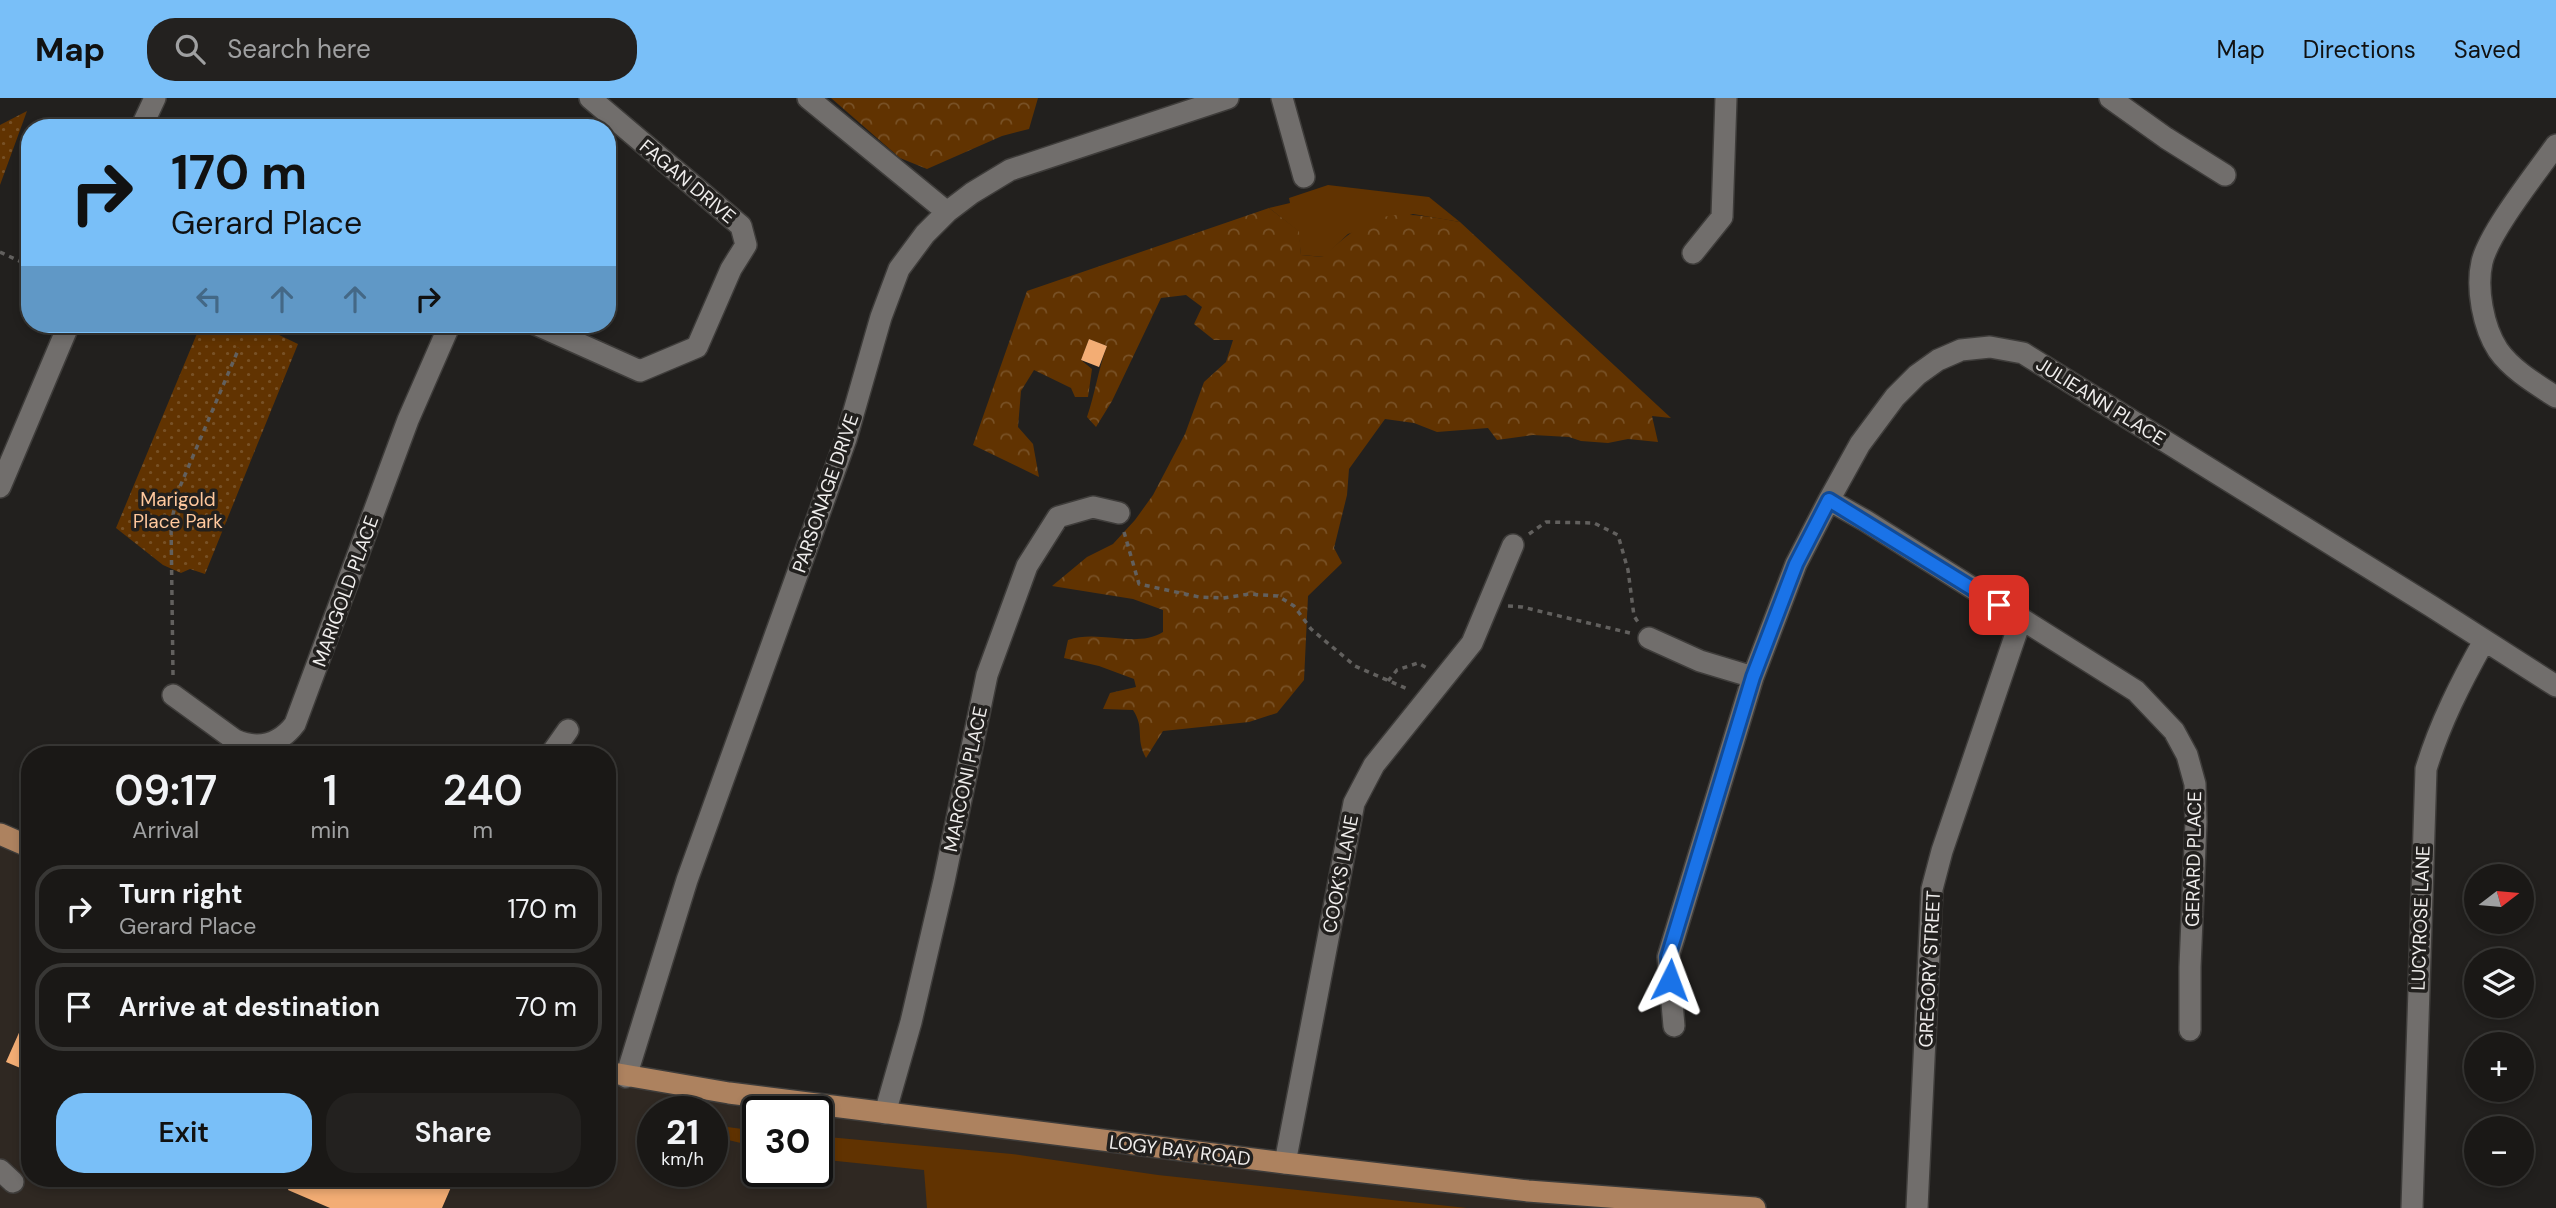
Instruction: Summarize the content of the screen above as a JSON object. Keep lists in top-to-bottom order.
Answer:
{
  "streets": {
    "main road": ["LOGY BAY ROAD"],
    "street": [
      "FAGAN DRIVE",
      "JULIEANN PLACE",
      "PARSONAGE DRIVE",
      "MARIGOLD PLACE",
      "MARCONI PLACE",
      "GERARD PLACE",
      "COOK'S LANE",
      "LUCYROSE LANE",
      "GREGORY STREET"
    ]
  },
  "crossings": [
    ["JULIEANN PLACE", "GERARD PLACE"],
    ["JULIEANN PLACE", "LUCYROSE LANE"],
    ["PARSONAGE DRIVE", "LOGY BAY ROAD"],
    ["MARCONI PLACE", "LOGY BAY ROAD"],
    ["GERARD PLACE", "GREGORY STREET"],
    ["COOK'S LANE", "LOGY BAY ROAD"]
  ],
  "parks": ["Marigold Place Park"],
  "north": "right",
  "page": {
    "header": "Map",
    "search": "Search here",
    "nav": ["Map", "Directions", "Saved"],
    "turn": ["170 m", "Gerard Place"],
    "eta": [
      "09:17",
      "Arrival",
      "1",
      "min",
      "240",
      "m"
    ],
    "map_buttons": ["+", "−"],
    "list": [
      {
        "name": "Turn right",
        "note": "Gerard Place",
        "value": "170 m"
      },
      {
        "name": "Arrive at destination",
        "value": "70 m"
      }
    ],
    "buttons": ["Exit", "Share"],
    "speed": "21 km/h",
    "limit": "30"
  }
}
